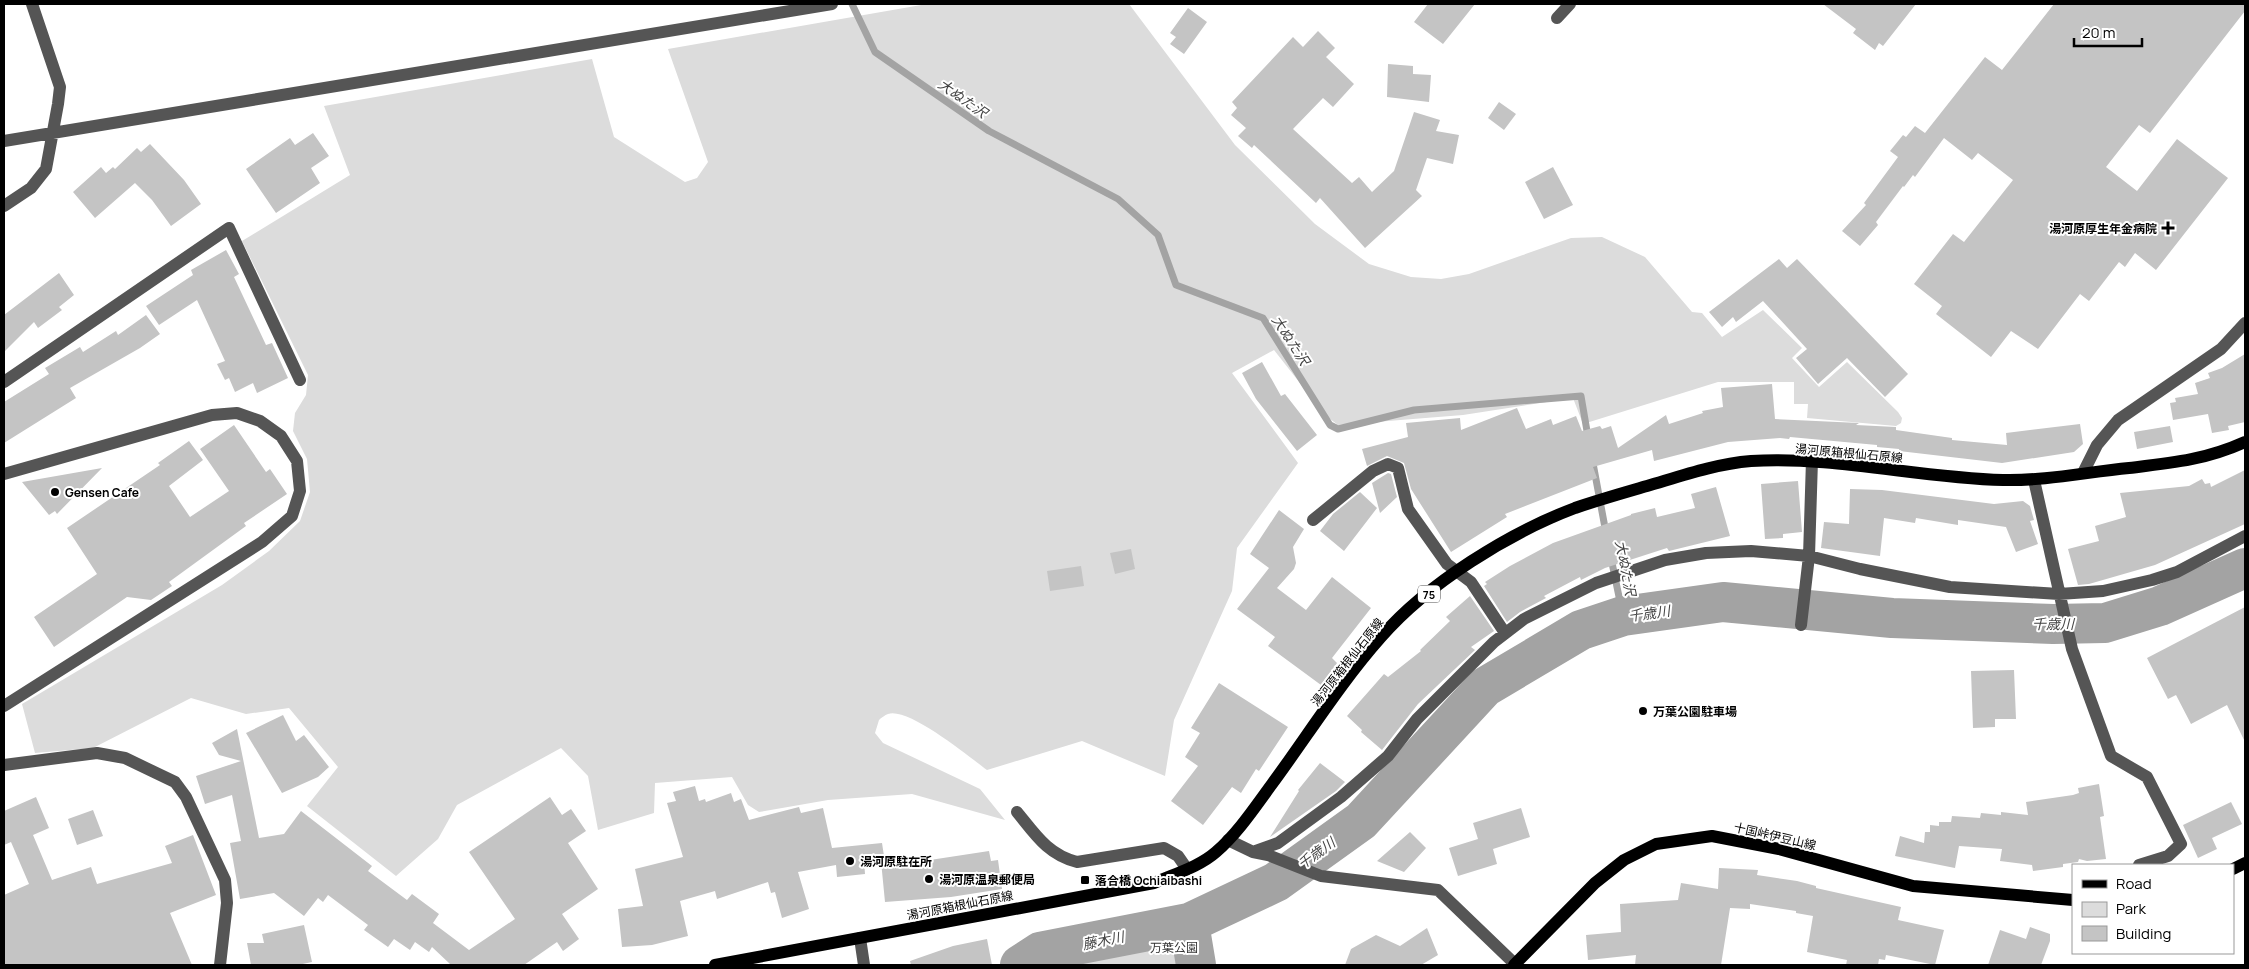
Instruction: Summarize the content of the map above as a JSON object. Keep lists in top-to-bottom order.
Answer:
{
  "streets": {
    "main road": ["湯河原箱根仙石原線", "75", "十国峠伊豆山線"]
  },
  "water": ["大ぬた沢", "千歳川", "藤木川"],
  "parks": ["万葉公園"],
  "places": {
    "health": ["湯河原厚生年金病院"],
    "other": [
      "Gensen Cafe",
      "万葉公園駐車場",
      "湯河原駐在所",
      "湯河原温泉郵便局"
    ],
    "transit": ["落合橋 Ochiaibashi"]
  },
  "legend": ["Road", "Park", "Building"],
  "scale_bar": "20 m"
}
